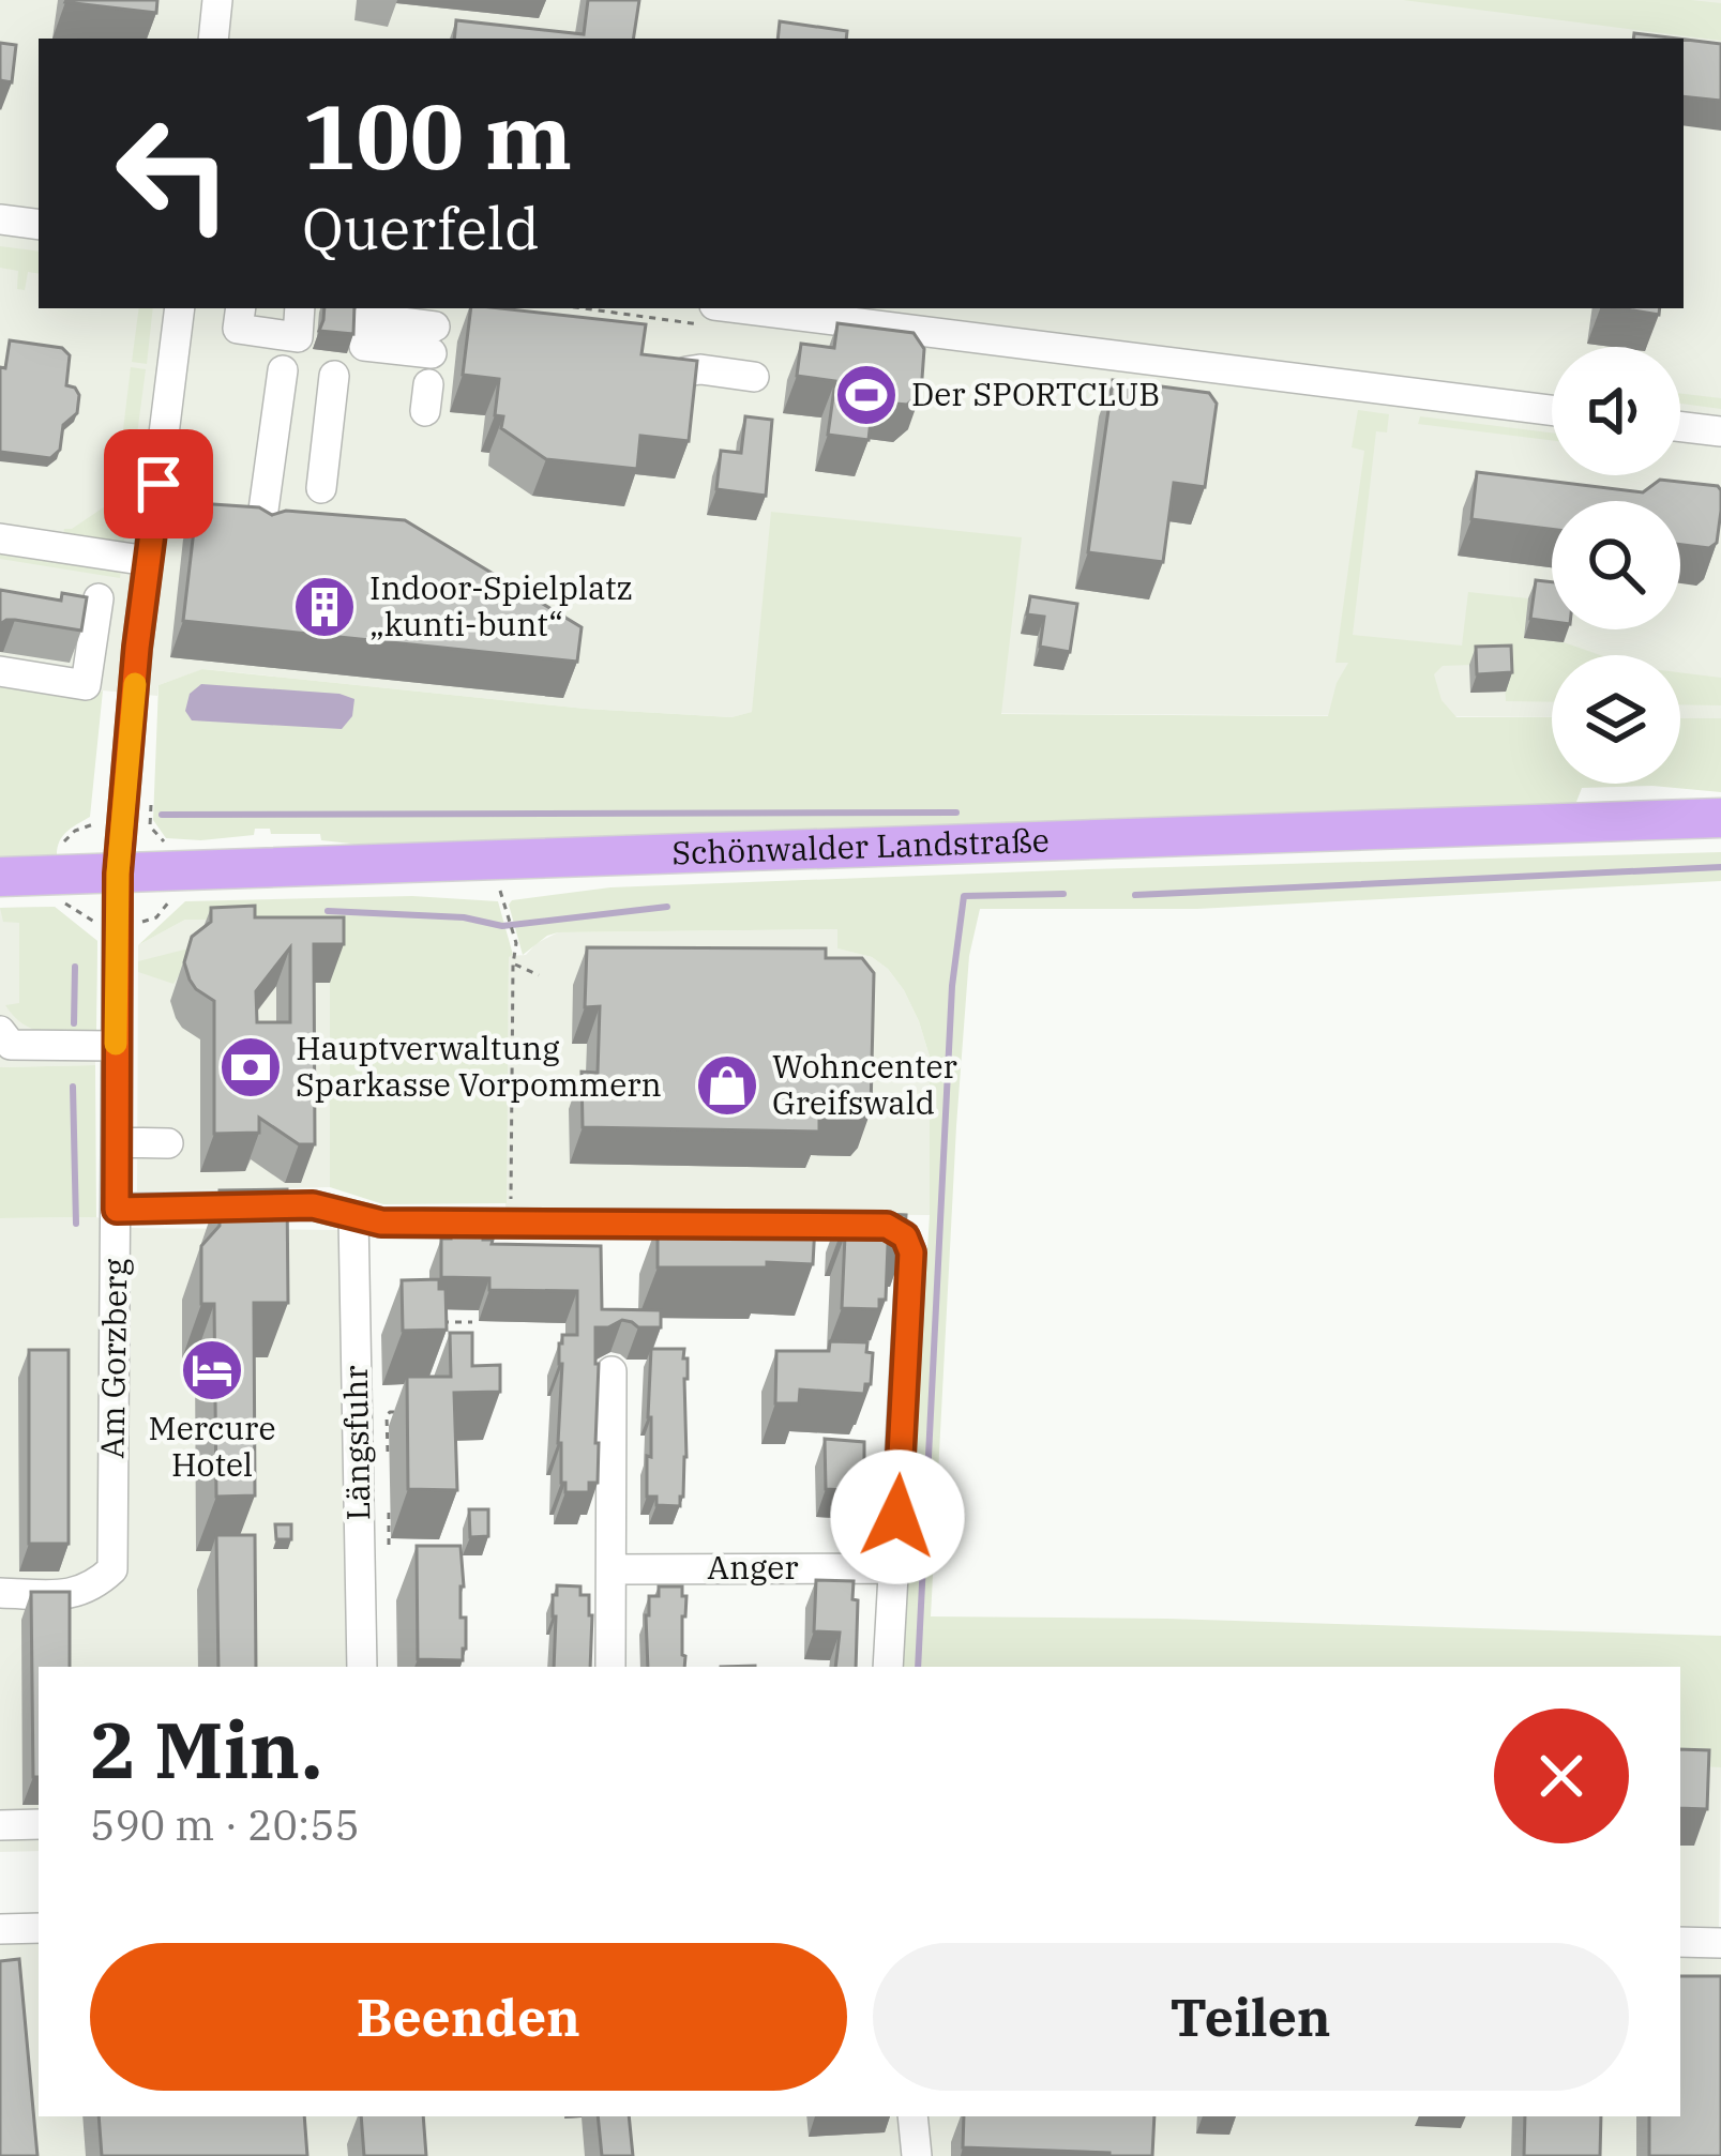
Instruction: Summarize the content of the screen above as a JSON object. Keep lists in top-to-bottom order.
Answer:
{
  "streets": {
    "main road": ["Schönwalder Landstraße"],
    "street": ["Am Gorzberg", "Längsfuhr", "Anger"]
  },
  "crossings": [
    ["Schönwalder Landstraße", "Am Gorzberg"]
  ],
  "places": {
    "sports": ["Der SPORTCLUB"],
    "building": ["Indoor-Spielplatz „kunti-bunt“"],
    "bank": ["Hauptverwaltung Sparkasse Vorpommern"],
    "shop": ["Wohncenter Greifswald"],
    "hotel": ["Mercure Hotel"]
  },
  "page": {
    "turn": ["100 m", "Querfeld"],
    "heading": ["2 Min.", "590 m · 20:55"],
    "buttons": ["Beenden", "Teilen"]
  }
}
